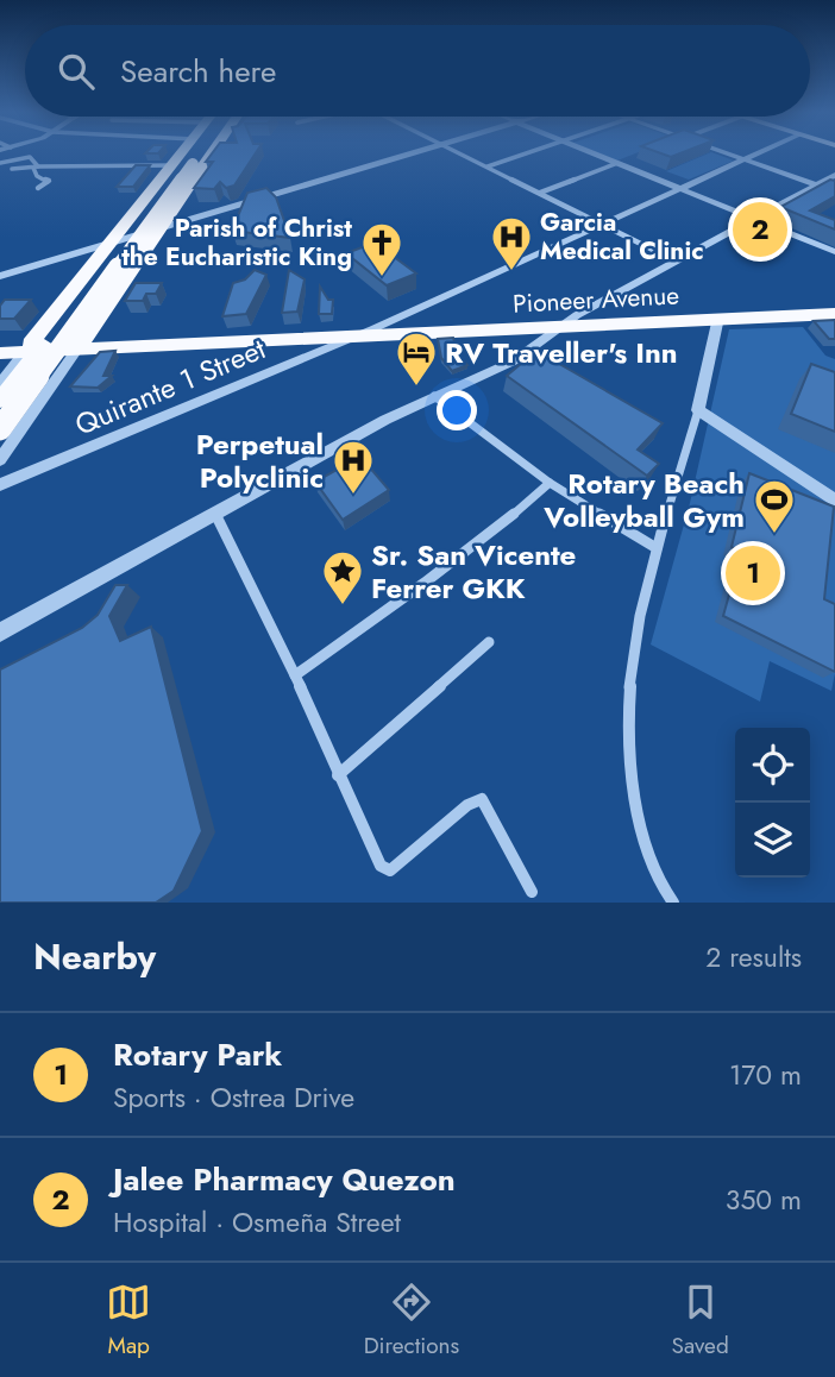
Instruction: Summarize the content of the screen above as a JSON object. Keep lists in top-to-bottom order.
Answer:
{
  "streets": {
    "highway": ["Pioneer Avenue"],
    "street": ["Quirante 1 Street"]
  },
  "crossings": [
    ["Pioneer Avenue", "Quirante 1 Street"]
  ],
  "places": {
    "hospital": ["Garcia Medical Clinic", "Perpetual Polyclinic"],
    "church": ["Parish of Christ the Eucharistic King"],
    "hotel": ["RV Traveller's Inn"],
    "sports": ["Rotary Beach Volleyball Gym"],
    "place": ["Sr. San Vicente Ferrer GKK"]
  },
  "page": {
    "search": "Search here",
    "pins": ["2", "1"],
    "heading": ["Nearby", "2 results"],
    "list": [
      {
        "mark": "1",
        "name": "Rotary Park",
        "note": "Sports · Ostrea Drive",
        "value": "170 m"
      },
      {
        "mark": "2",
        "name": "Jalee Pharmacy Quezon",
        "note": "Hospital · Osmeña Street",
        "value": "350 m"
      }
    ],
    "nav": ["Map", "Directions", "Saved"]
  }
}
